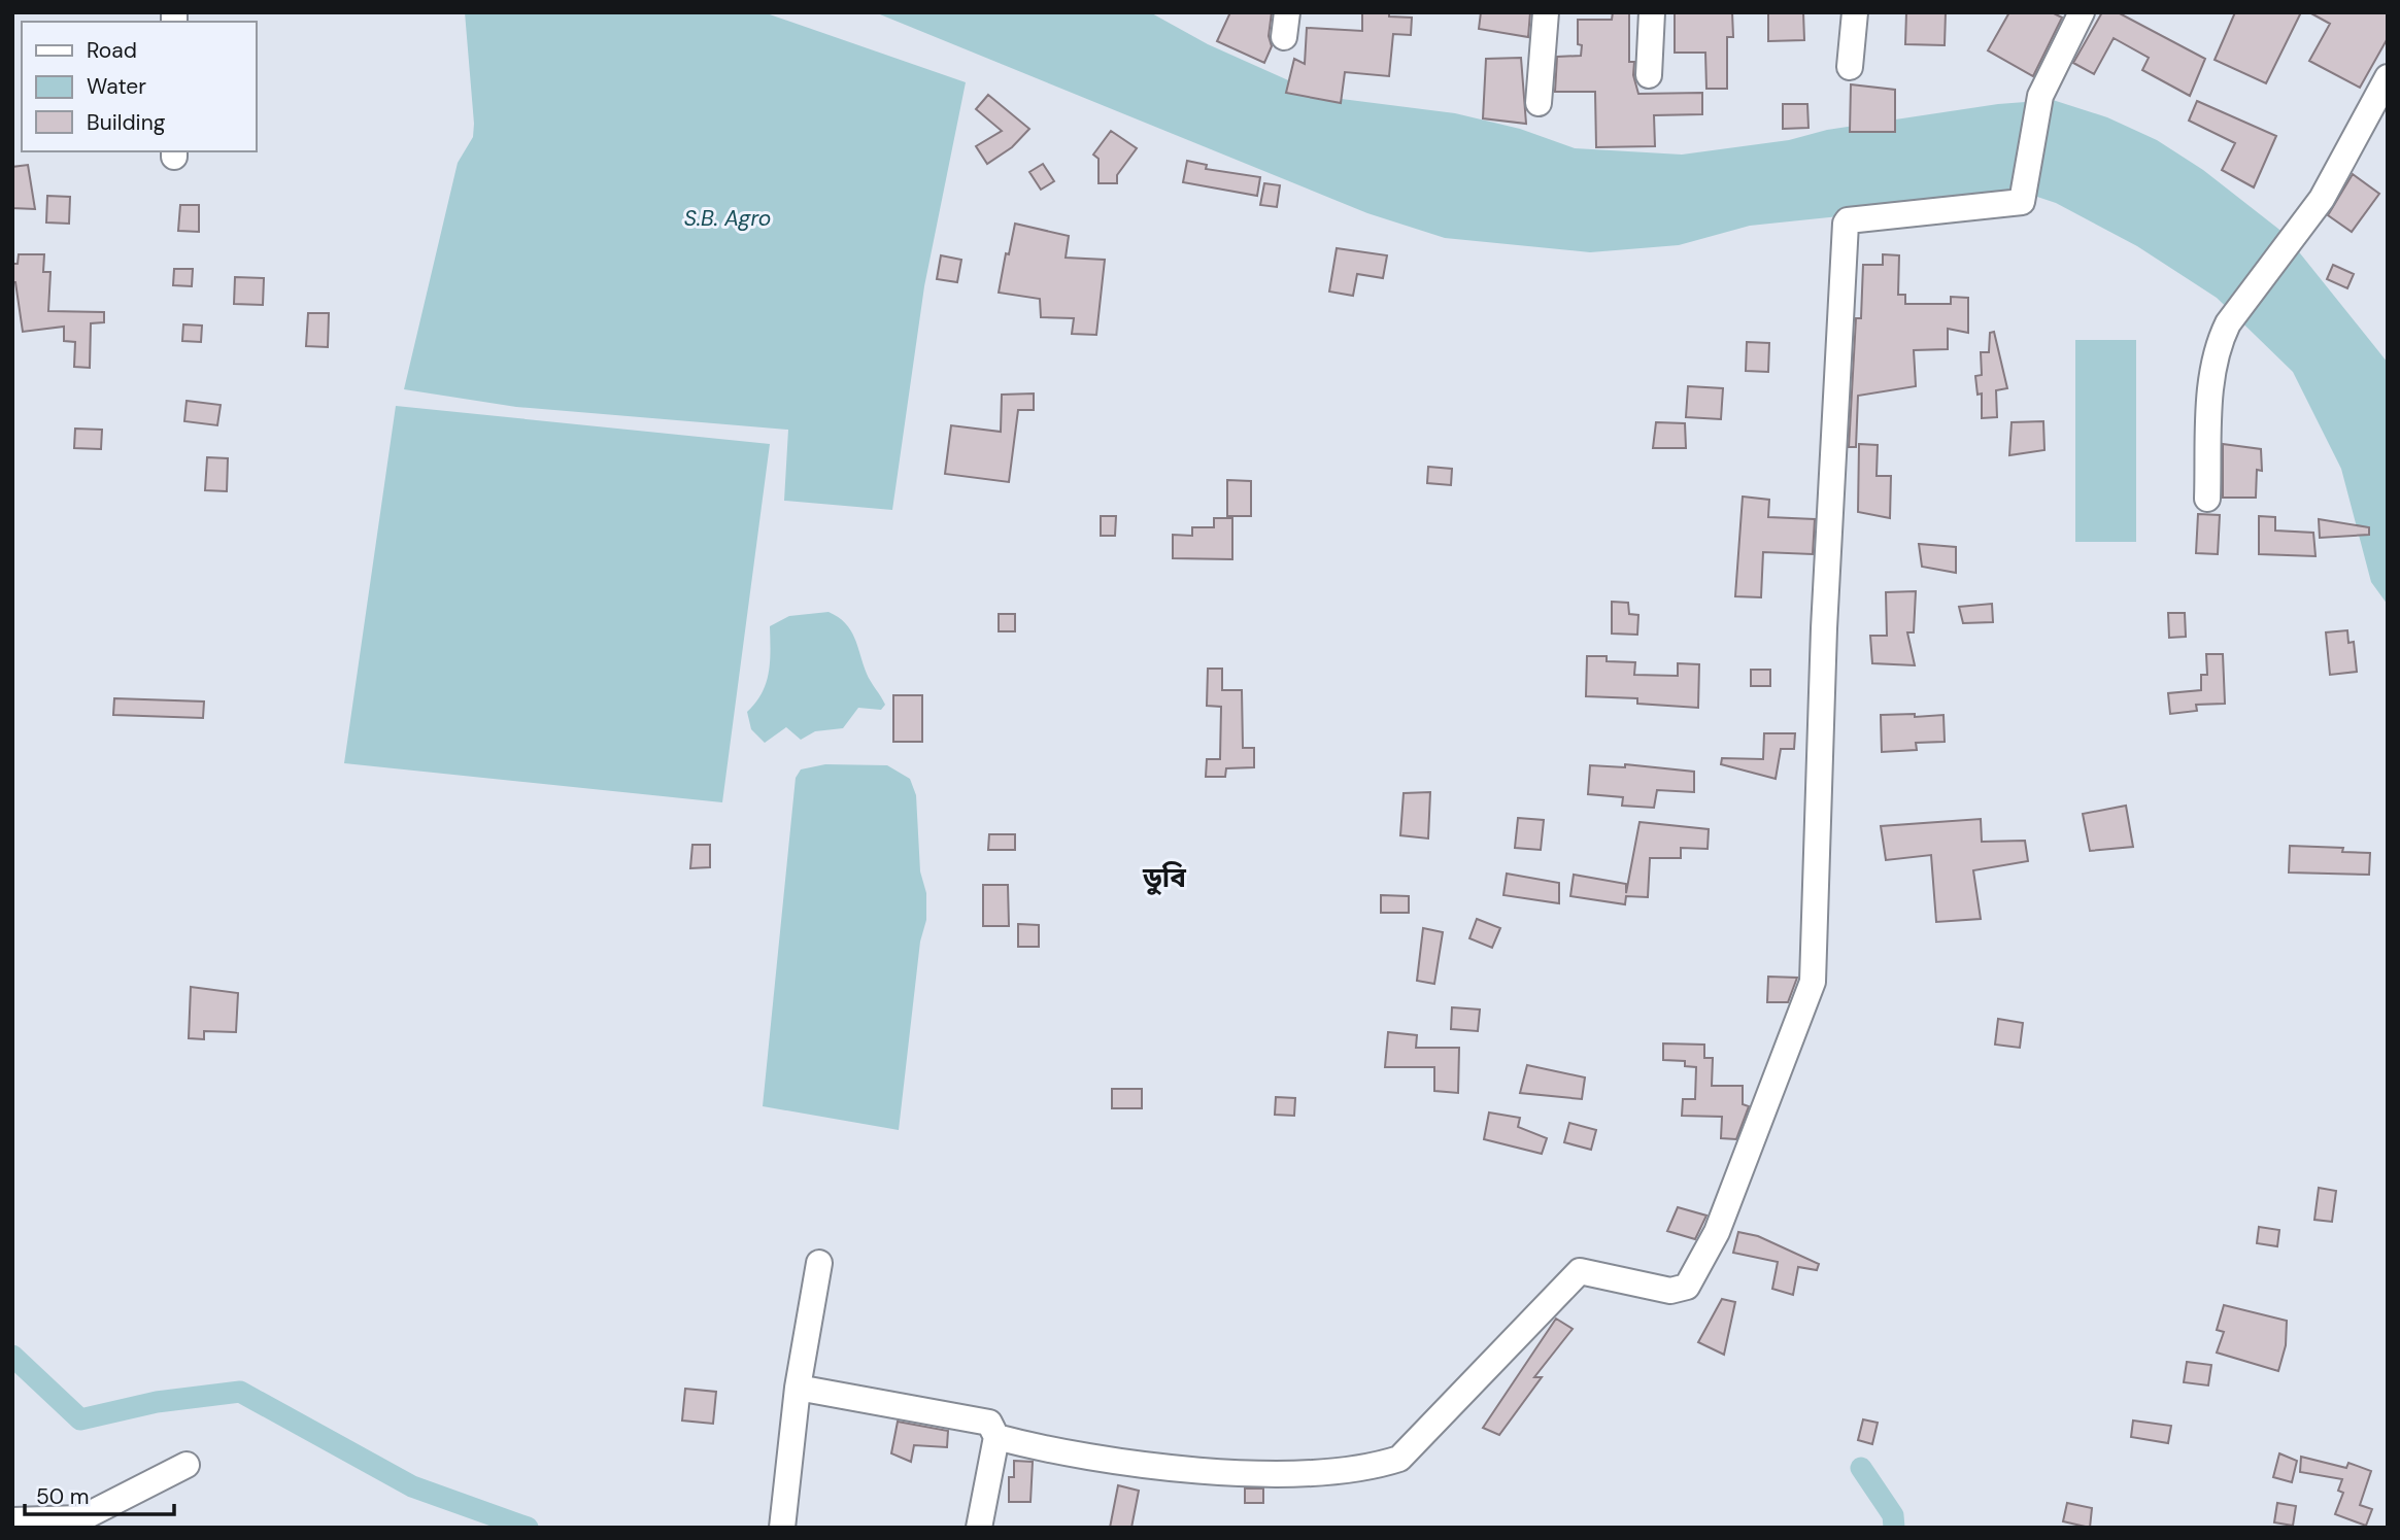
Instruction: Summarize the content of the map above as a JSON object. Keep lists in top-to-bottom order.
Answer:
{
  "districts": ["ডুবি"],
  "water": ["S.B. Agro"],
  "legend": ["Road", "Water", "Building"],
  "scale_bar": "50 m"
}
